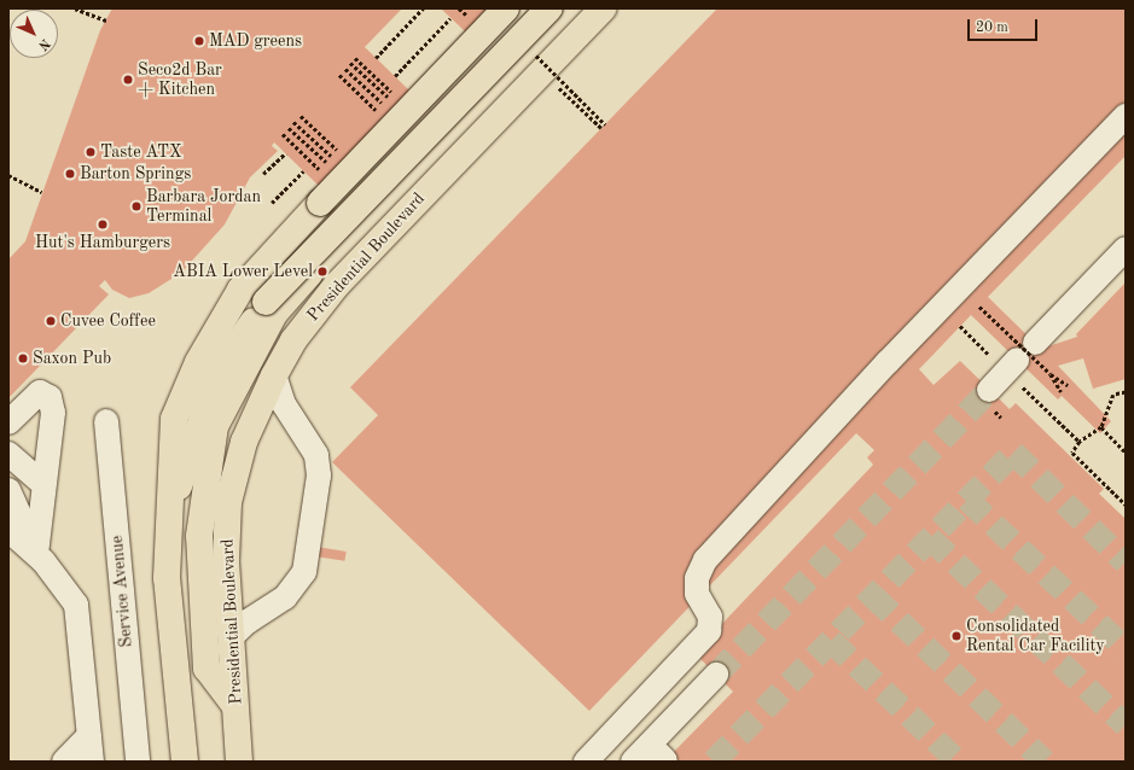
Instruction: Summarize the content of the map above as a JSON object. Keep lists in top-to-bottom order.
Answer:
{
  "streets": {
    "main road": ["Presidential Boulevard"],
    "lane": ["Service Avenue"]
  },
  "places": [
    "MAD greens",
    "Seco2d Bar + Kitchen",
    "Taste ATX",
    "Barton Springs",
    "Barbara Jordan Terminal",
    "Hut's Hamburgers",
    "ABIA Lower Level",
    "Cuvee Coffee",
    "Saxon Pub",
    "Consolidated Rental Car Facility"
  ],
  "scale_bar": "20 m",
  "north": "bottom right"
}
